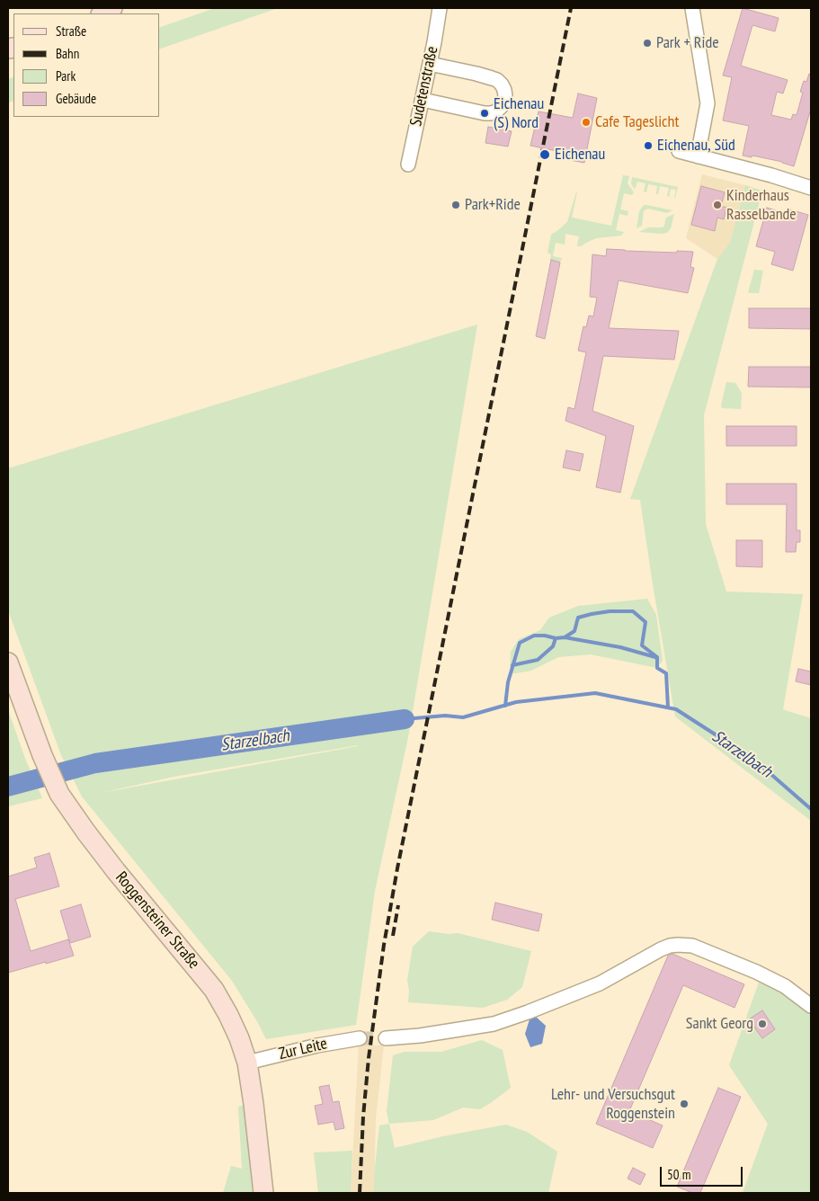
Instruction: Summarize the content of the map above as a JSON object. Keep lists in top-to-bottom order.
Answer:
{
  "streets": {
    "street": ["Sudetenstraße", "Roggensteiner Straße", "Zur Leite"]
  },
  "crossings": [
    ["Roggensteiner Straße", "Zur Leite"]
  ],
  "water": ["Starzelbach"],
  "places": [
    "Park + Ride",
    "Eichenau (S) Nord",
    "Cafe Tageslicht",
    "Eichenau, Süd",
    "Eichenau",
    "Park+Ride",
    "Kinderhaus Rasselbande",
    "Sankt Georg",
    "Lehr- und Versuchsgut Roggenstein"
  ],
  "legend": [
    "Straße",
    "Bahn",
    "Park",
    "Gebäude"
  ],
  "scale_bar": "50 m"
}
